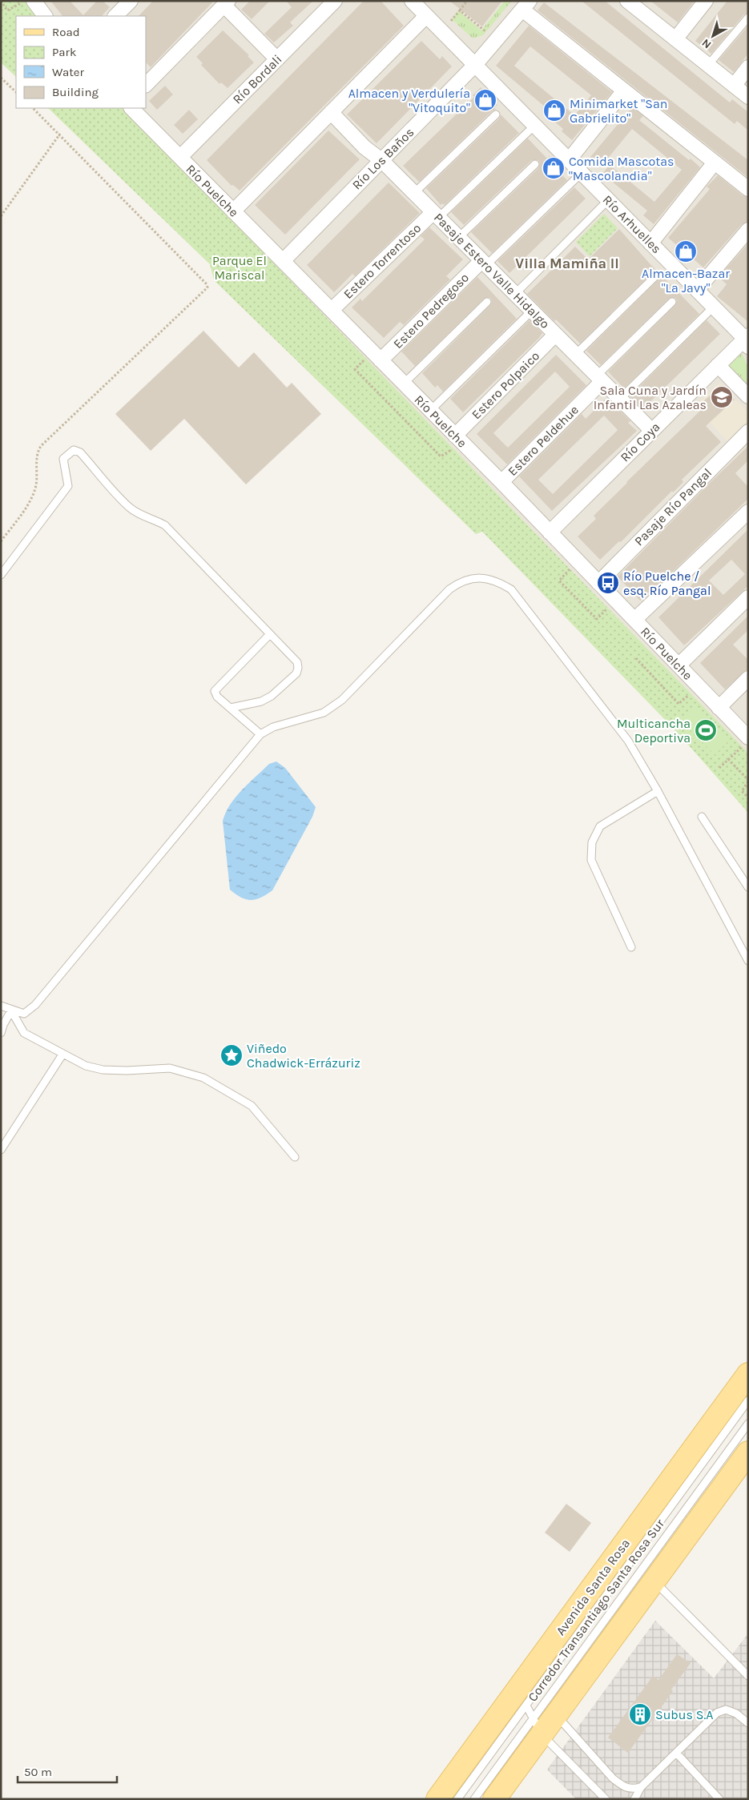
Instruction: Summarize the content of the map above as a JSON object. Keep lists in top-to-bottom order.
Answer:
{
  "streets": {
    "main road": ["Avenida Santa Rosa"],
    "street": [
      "Río Bordali",
      "Río Los Baños",
      "Río Puelche",
      "Río Arhuelles",
      "Estero Torrentoso",
      "Pasaje Estero Valle Hidalgo",
      "Estero Pedregoso",
      "Estero Polpaico",
      "Estero Peldehue",
      "Río Coya",
      "Pasaje Río Pangal"
    ],
    "lane": ["Corredor Transantiago Santa Rosa Sur"]
  },
  "crossings": [
    ["Río Bordali", "Río Puelche"],
    ["Río Los Baños", "Río Puelche"],
    ["Río Los Baños", "Río Arhuelles"],
    ["Río Los Baños", "Pasaje Estero Valle Hidalgo"],
    ["Río Puelche", "Estero Torrentoso"],
    ["Río Puelche", "Estero Pedregoso"],
    ["Río Puelche", "Estero Polpaico"],
    ["Río Puelche", "Estero Peldehue"],
    ["Río Puelche", "Río Coya"],
    ["Río Puelche", "Pasaje Río Pangal"],
    ["Río Arhuelles", "Río Coya"],
    ["Estero Torrentoso", "Pasaje Estero Valle Hidalgo"],
    ["Pasaje Estero Valle Hidalgo", "Estero Pedregoso"],
    ["Pasaje Estero Valle Hidalgo", "Estero Polpaico"],
    ["Pasaje Estero Valle Hidalgo", "Estero Peldehue"],
    ["Pasaje Estero Valle Hidalgo", "Río Coya"]
  ],
  "districts": ["Villa Mamiña II"],
  "parks": ["Parque El Mariscal"],
  "places": {
    "shop": [
      "Almacen y Verdulería \"Vitoquito\"",
      "Minimarket \"San Gabrielito\"",
      "Comida Mascotas \"Mascolandia\"",
      "Almacen-Bazar \"La Javy\""
    ],
    "school or university": ["Sala Cuna y Jardín Infantil Las Azaleas"],
    "bus stop": ["Río Puelche / esq. Río Pangal"],
    "sports": ["Multicancha Deportiva"],
    "place": ["Viñedo Chadwick-Errázuriz"],
    "building": ["Subus S.A"]
  },
  "legend": [
    "Road",
    "Park",
    "Water",
    "Building"
  ],
  "scale_bar": "50 m",
  "north": "bottom left"
}
